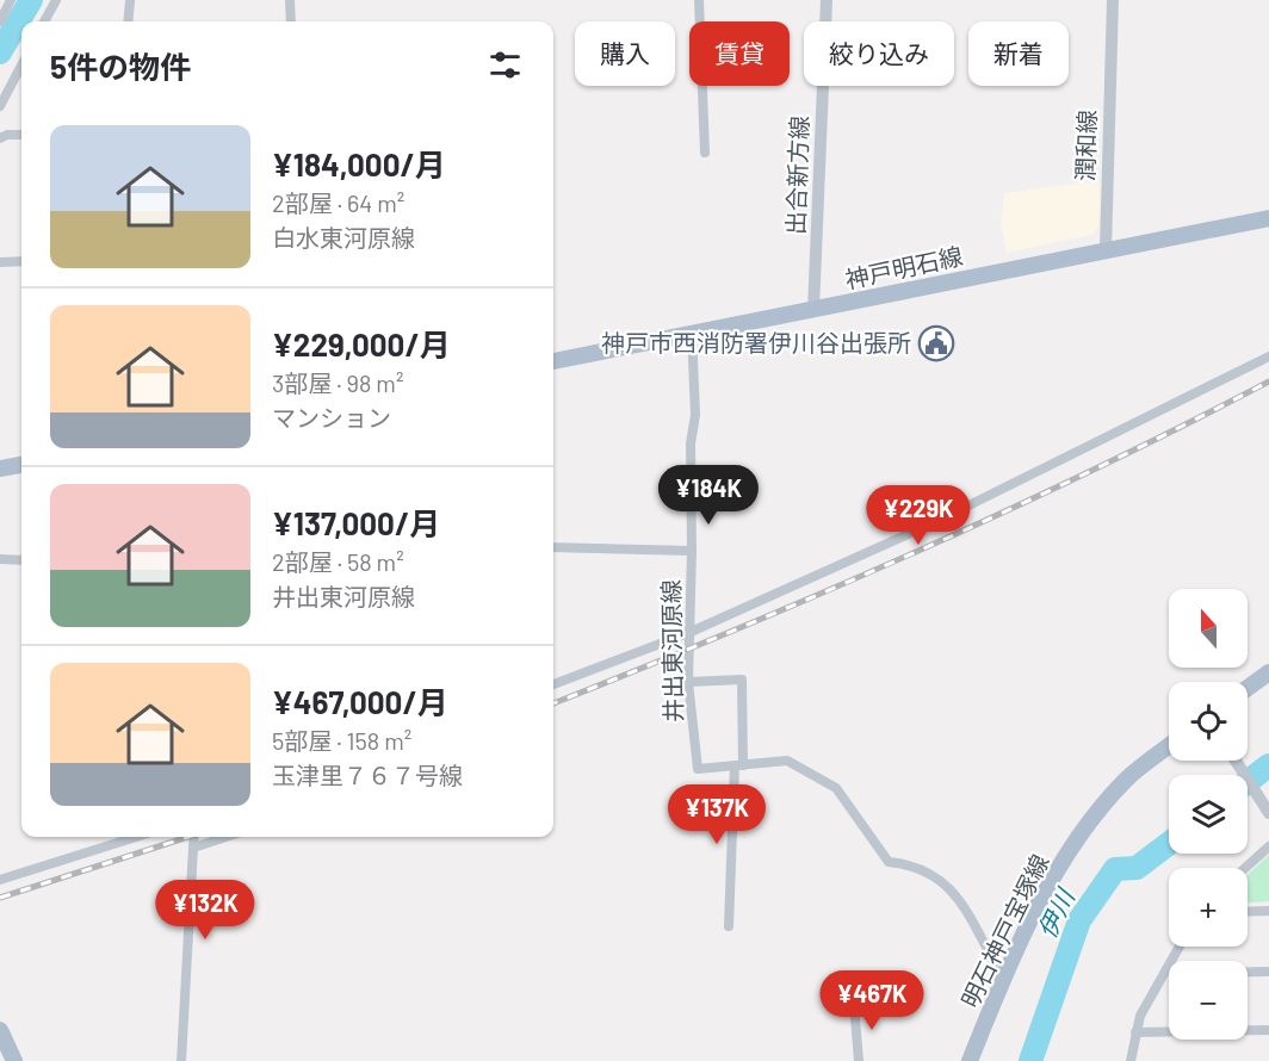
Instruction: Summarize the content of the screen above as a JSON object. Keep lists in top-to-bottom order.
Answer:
{
  "streets": {
    "main road": ["神戸明石線", "明石神戸宝塚線"],
    "street": ["潤和線", "出合新方線", "井出東河原線"]
  },
  "crossings": [
    ["潤和線", "神戸明石線"],
    ["出合新方線", "神戸明石線"],
    ["神戸明石線", "井出東河原線"],
    ["井出東河原線", "明石神戸宝塚線"]
  ],
  "water": ["伊川"],
  "places": {
    "public building": ["神戸市西消防署伊川谷出張所"]
  },
  "north": "top",
  "page": {
    "chip": [
      "購入",
      "賃貸",
      "絞り込み",
      "新着"
    ],
    "heading": "5件の物件",
    "list": [
      {
        "name": "¥184,000/月",
        "note": "2部屋 · 64 m² · 白水東河原線"
      },
      {
        "name": "¥229,000/月",
        "note": "3部屋 · 98 m² · マンション"
      },
      {
        "name": "¥137,000/月",
        "note": "2部屋 · 58 m² · 井出東河原線"
      },
      {
        "name": "¥467,000/月",
        "note": "5部屋 · 158 m² · 玉津里７６７号線"
      }
    ],
    "price": [
      "¥184K",
      "¥229K",
      "¥137K",
      "¥132K",
      "¥467K"
    ],
    "map_buttons": ["+", "−"]
  }
}
